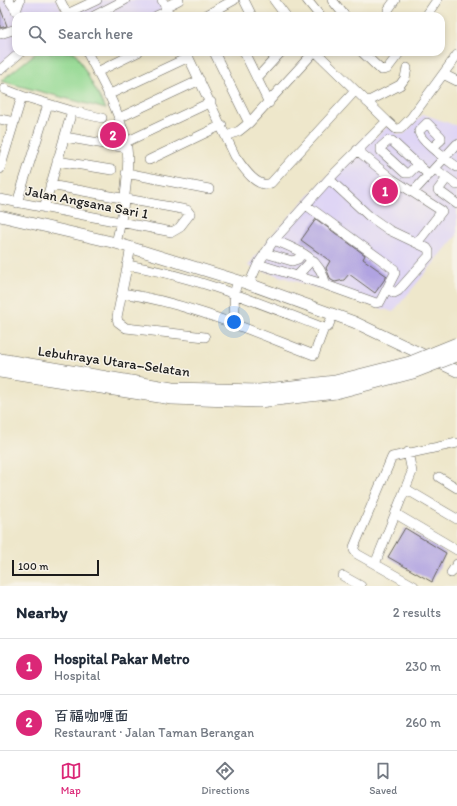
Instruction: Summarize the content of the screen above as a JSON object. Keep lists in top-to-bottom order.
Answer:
{
  "streets": {
    "highway": ["Lebuhraya Utara–Selatan"],
    "street": ["Jalan Angsana Sari 1"]
  },
  "scale_bar": "100 m",
  "page": {
    "search": "Search here",
    "pins": ["2", "1"],
    "scale": "100 m",
    "heading": ["Nearby", "2 results"],
    "list": [
      {
        "mark": "1",
        "name": "Hospital Pakar Metro",
        "note": "Hospital",
        "value": "230 m"
      },
      {
        "mark": "2",
        "name": "百福咖喱面",
        "note": "Restaurant · Jalan Taman Berangan",
        "value": "260 m"
      }
    ],
    "nav": ["Map", "Directions", "Saved"]
  }
}
